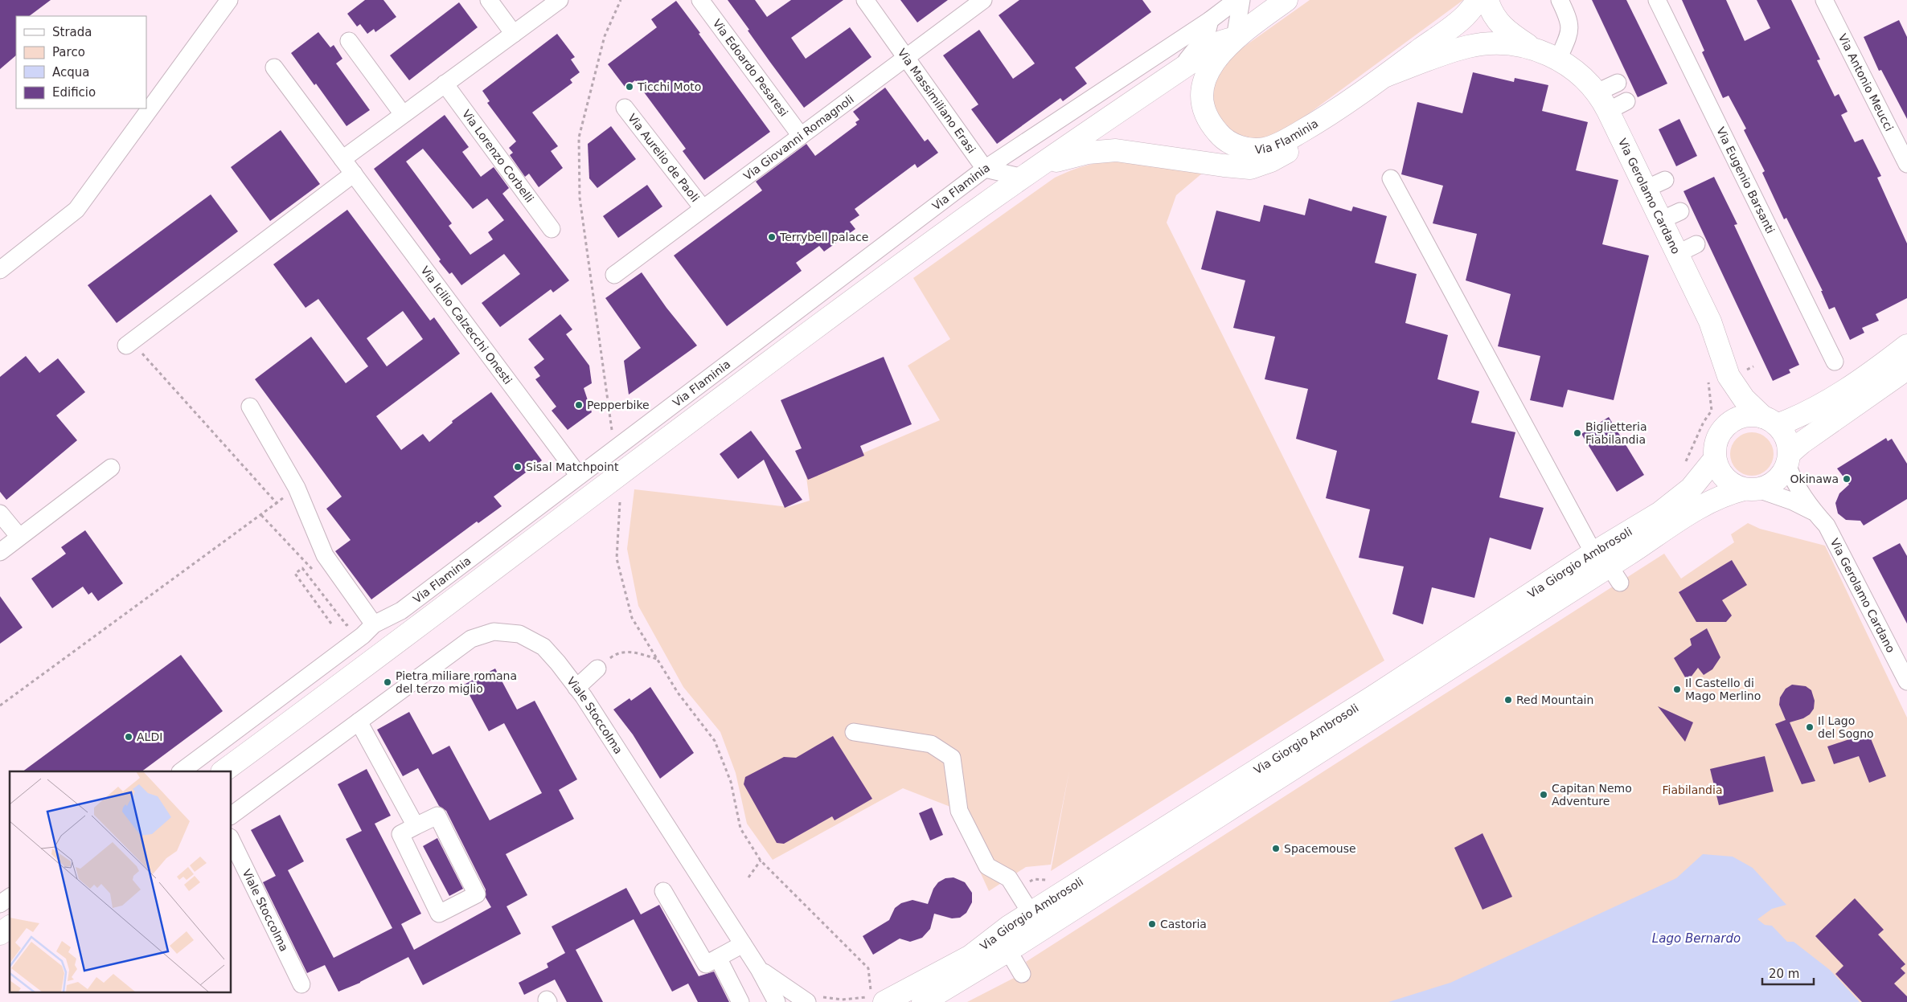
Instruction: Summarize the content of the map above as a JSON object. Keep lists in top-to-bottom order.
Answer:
{
  "streets": {
    "main road": ["Via Flaminia", "Via Gerolamo Cardano", "Via Giorgio Ambrosoli"],
    "street": [
      "Via Edoardo Pesaresi",
      "Via Antonio Meucci",
      "Via Massimiliano Erasi",
      "Via Giovanni Romagnoli",
      "Via Lorenzo Corbelli",
      "Via Aurelio de Paoli",
      "Via Eugenio Barsanti",
      "Via Icilio Calzecchi Onesti",
      "Viale Stoccolma"
    ]
  },
  "crossings": [
    ["Via Edoardo Pesaresi", "Via Giovanni Romagnoli"],
    ["Via Massimiliano Erasi", "Via Flaminia"],
    ["Via Massimiliano Erasi", "Via Giovanni Romagnoli"],
    ["Via Flaminia", "Via Gerolamo Cardano"],
    ["Via Flaminia", "Via Icilio Calzecchi Onesti"],
    ["Via Giovanni Romagnoli", "Via Aurelio de Paoli"],
    ["Via Gerolamo Cardano", "Via Giorgio Ambrosoli"]
  ],
  "water": ["Lago Bernardo"],
  "parks": ["Fiabilandia"],
  "places": [
    "Ticchi Moto",
    "Terrybell palace",
    "Pepperbike",
    "Biglietteria Fiabilandia",
    "Sisal Matchpoint",
    "Okinawa",
    "Pietra miliare romana del terzo miglio",
    "Il Castello di Mago Merlino",
    "Red Mountain",
    "Il Lago del Sogno",
    "ALDI",
    "Capitan Nemo Adventure",
    "Spacemouse",
    "Castoria"
  ],
  "legend": [
    "Strada",
    "Parco",
    "Acqua",
    "Edificio"
  ],
  "scale_bar": "20 m"
}
